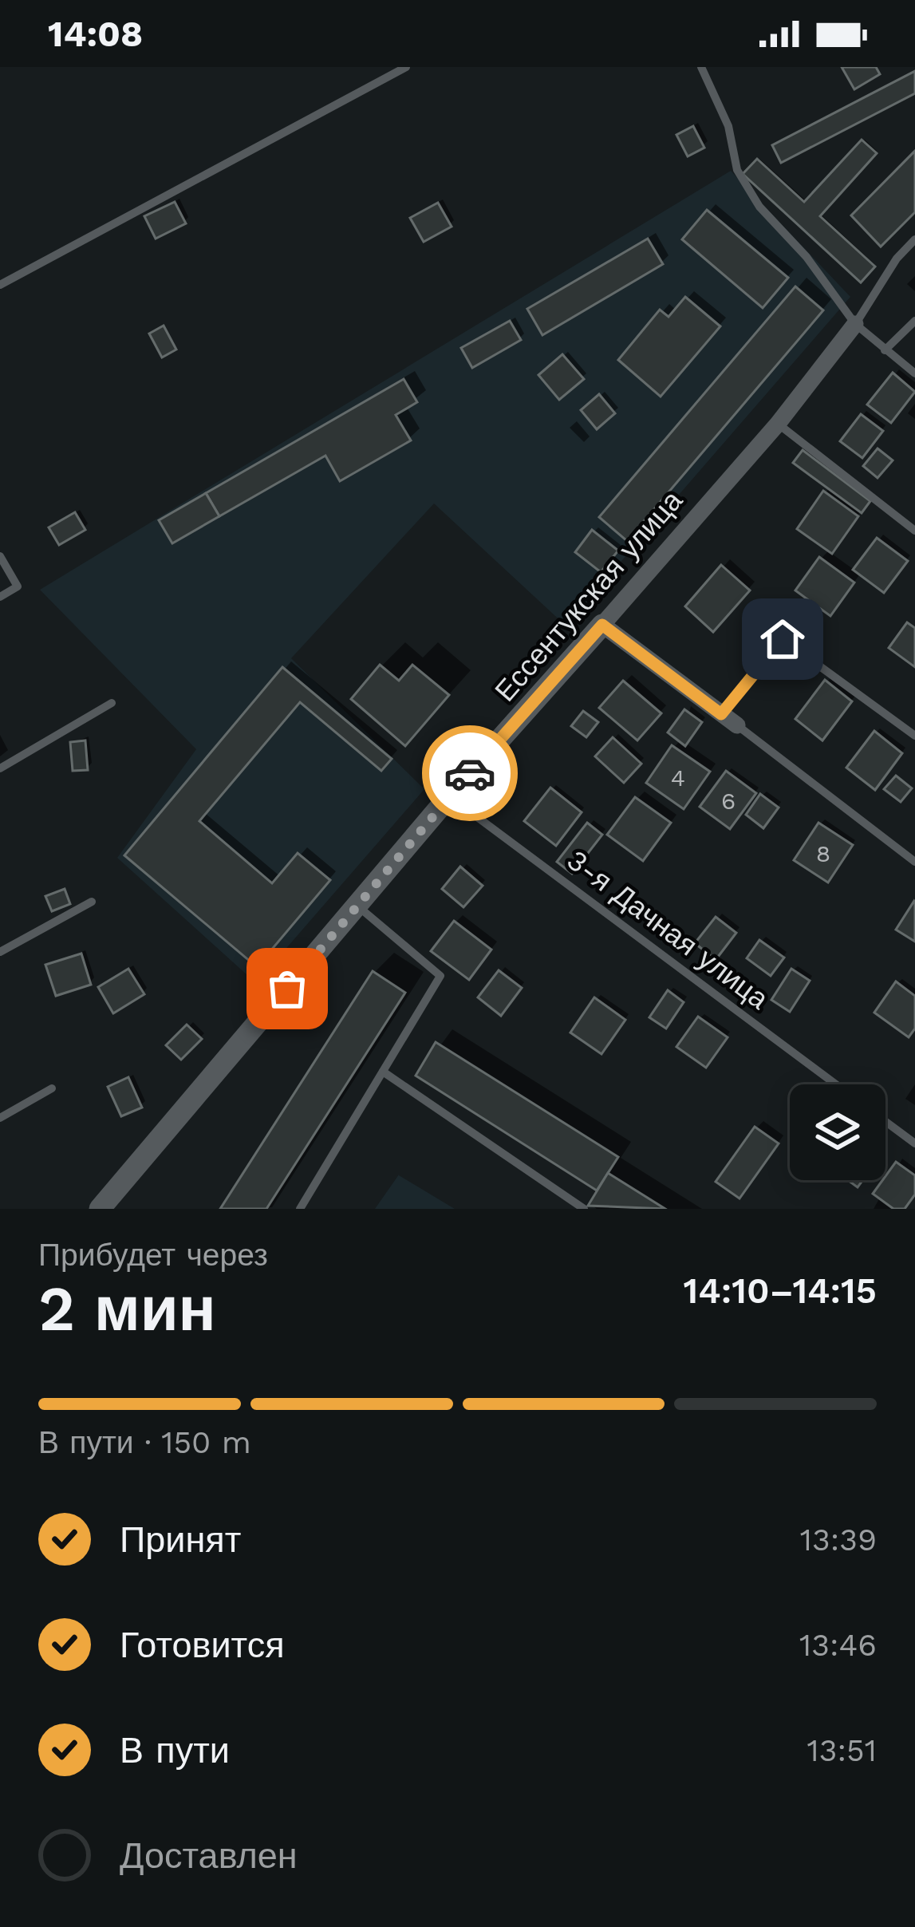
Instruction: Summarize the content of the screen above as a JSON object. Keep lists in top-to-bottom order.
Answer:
{
  "streets": {
    "street": ["Ессентукская улица"],
    "lane": ["3-я Дачная улица"]
  },
  "crossings": [
    ["Ессентукская улица", "3-я Дачная улица"]
  ],
  "house_numbers": ["4", "6", "8"],
  "page": {
    "status": "14:08",
    "heading": ["2 мин", "Прибудет через", "14:10–14:15"],
    "bar": "В пути · 150 m",
    "list": [
      ["Принят", "13:39"],
      ["Готовится", "13:46"],
      ["В пути", "13:51"],
      "Доставлен"
    ]
  }
}
